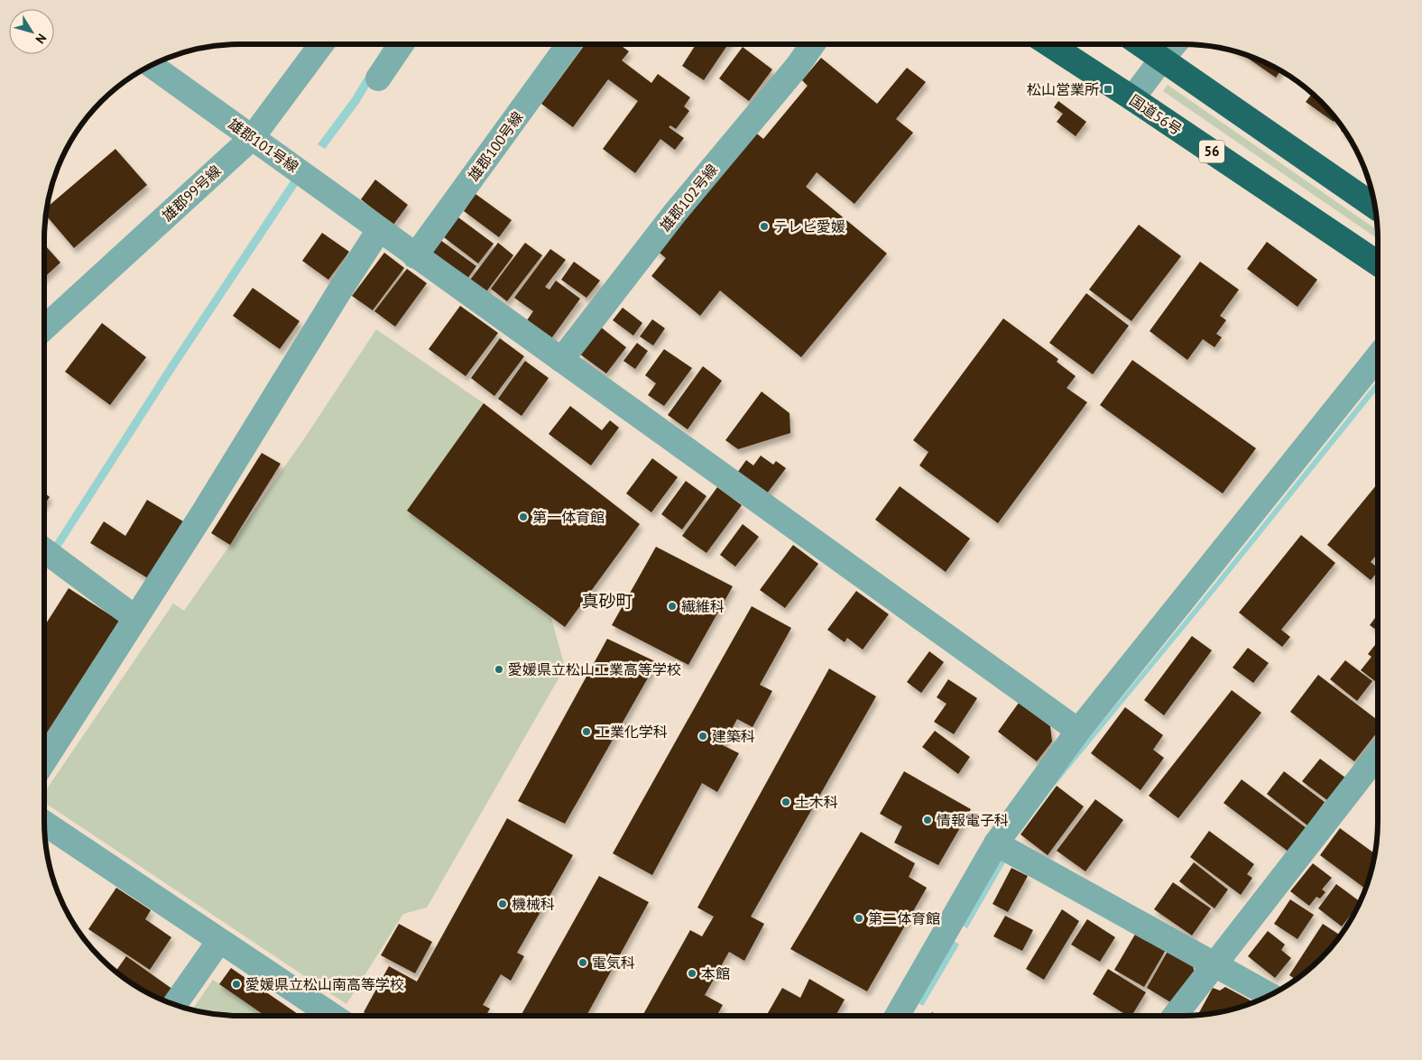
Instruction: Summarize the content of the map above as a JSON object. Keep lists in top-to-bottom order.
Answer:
{
  "streets": {
    "highway": ["国道56号", "56"],
    "street": [
      "雄郡101号線",
      "雄郡100号線",
      "雄郡99号線",
      "雄郡102号線"
    ]
  },
  "crossings": [
    ["雄郡101号線", "雄郡100号線"],
    ["雄郡101号線", "雄郡99号線"],
    ["雄郡101号線", "雄郡102号線"]
  ],
  "districts": ["真砂町"],
  "places": {
    "transit": ["松山営業所"],
    "other": [
      "テレビ愛媛",
      "第一体育館",
      "繊維科",
      "愛媛県立松山工業高等学校",
      "工業化学科",
      "建築科",
      "土木科",
      "情報電子科",
      "機械科",
      "第二体育館",
      "電気科",
      "本館",
      "愛媛県立松山南高等学校"
    ]
  },
  "north": "bottom right"
}
